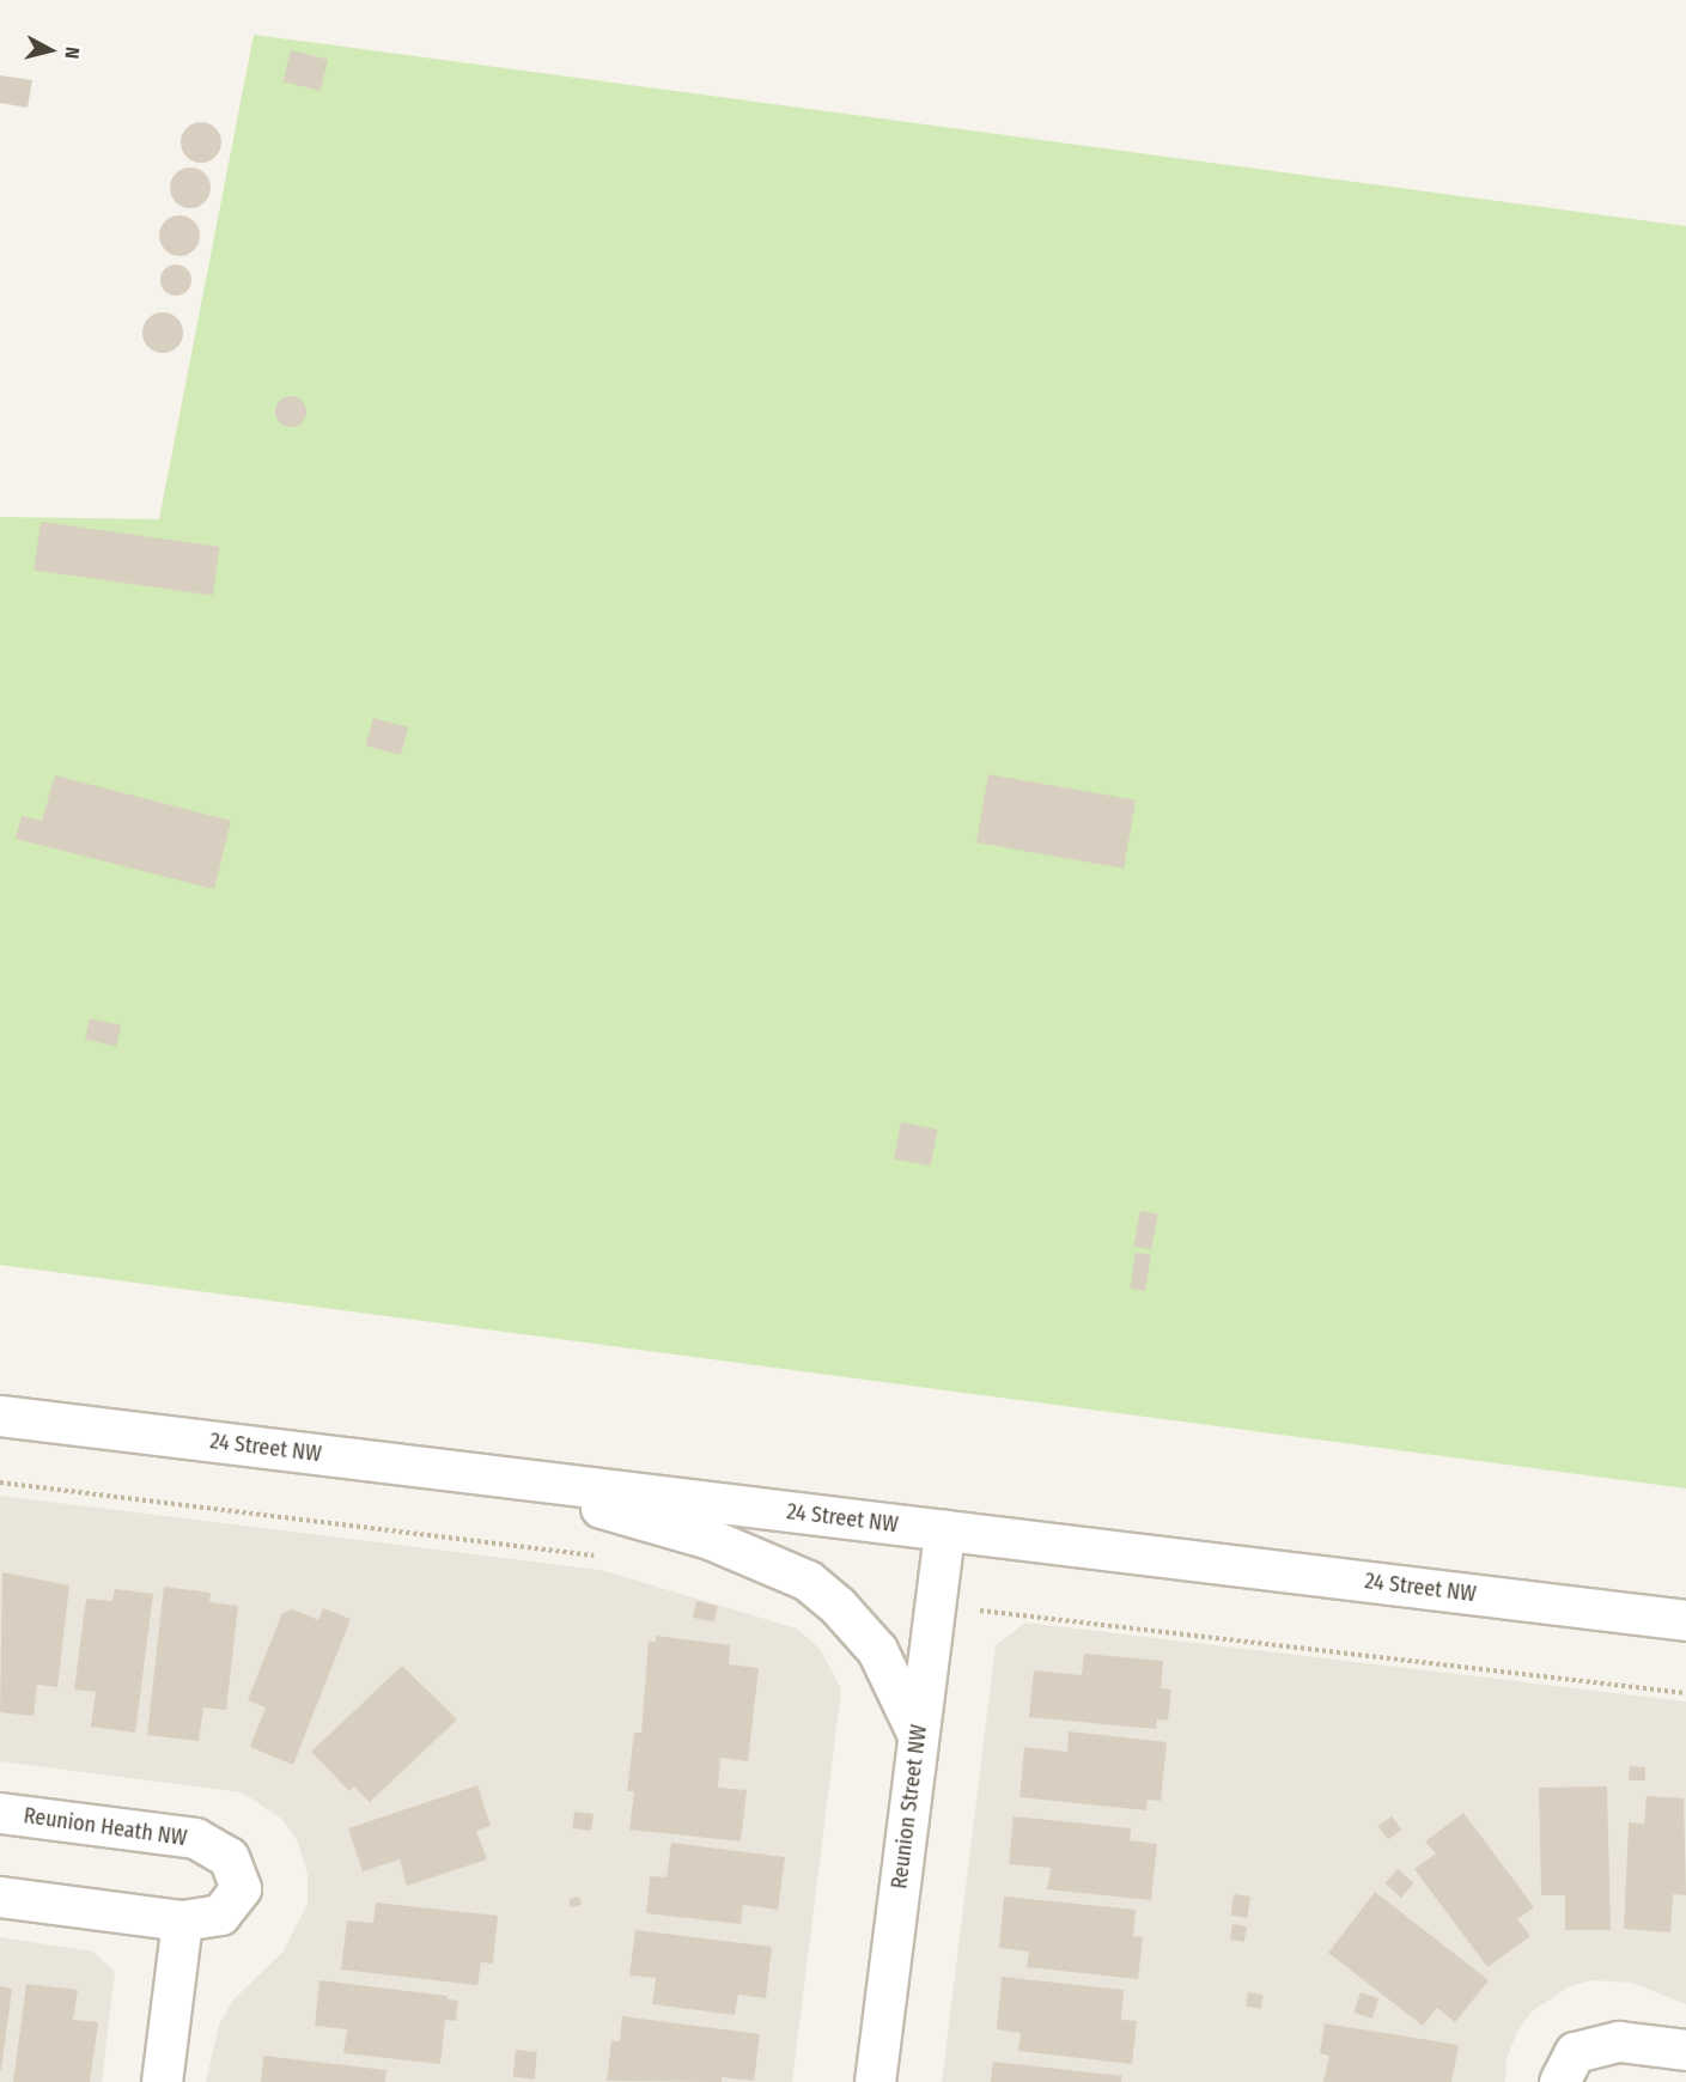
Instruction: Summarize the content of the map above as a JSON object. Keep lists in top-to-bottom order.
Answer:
{
  "streets": {
    "street": ["24 Street NW", "Reunion Street NW", "Reunion Heath NW"]
  },
  "crossings": [
    ["24 Street NW", "Reunion Street NW"]
  ],
  "north": "right"
}
